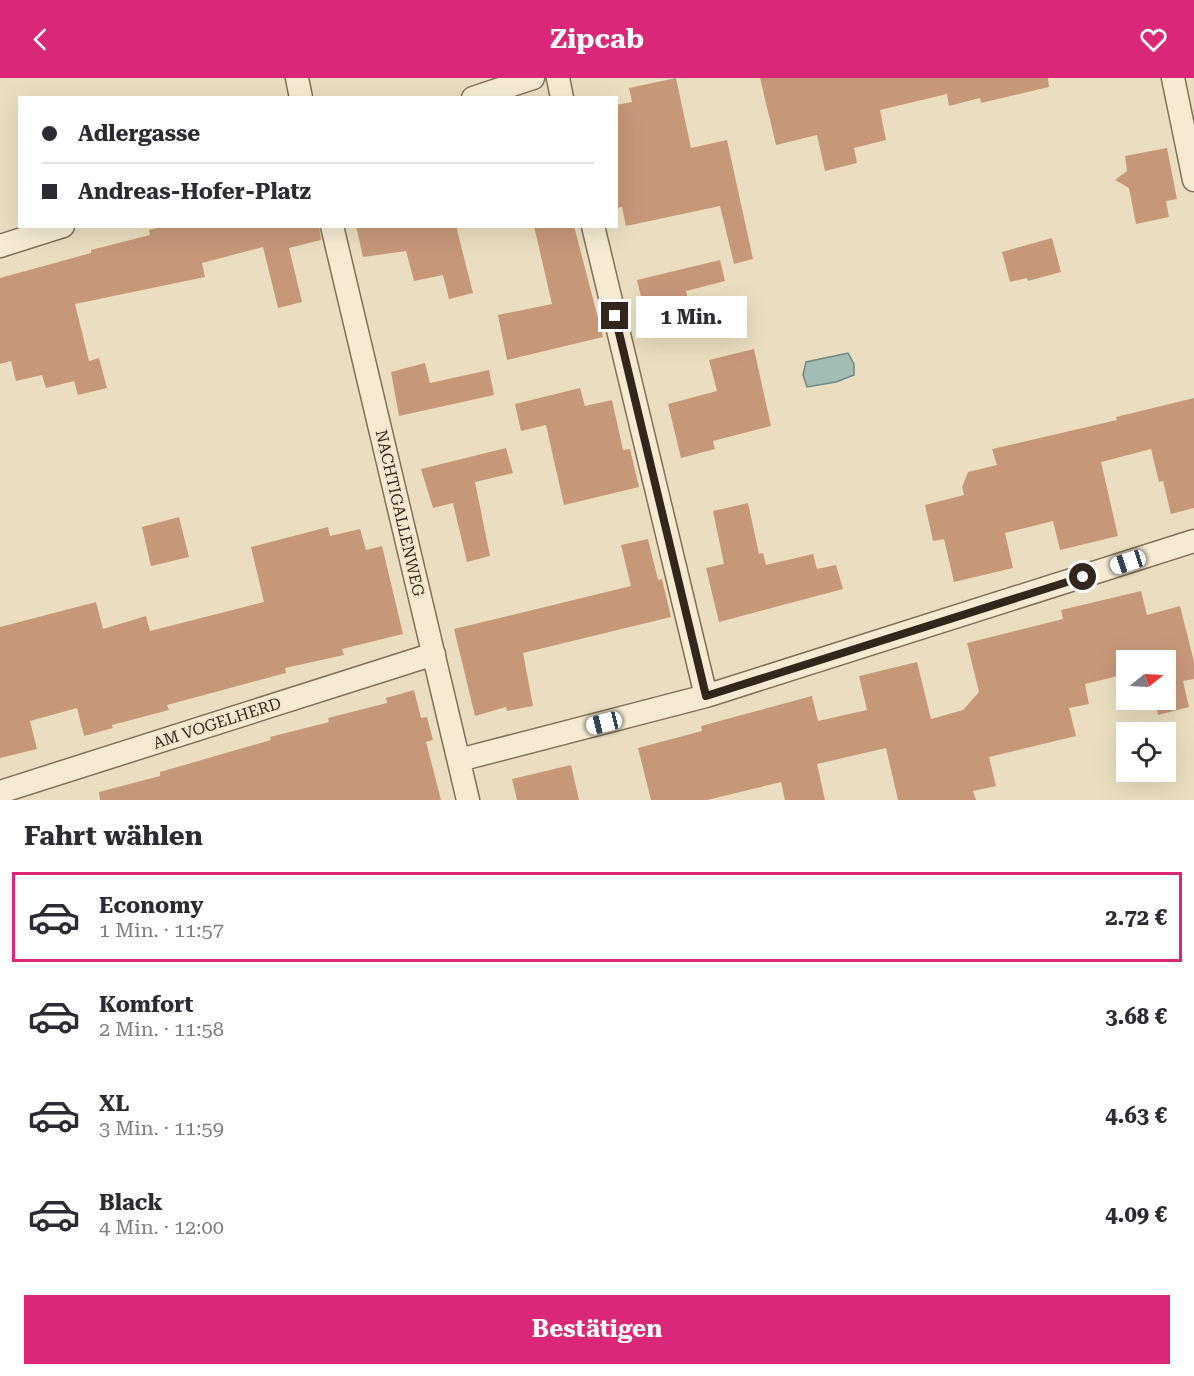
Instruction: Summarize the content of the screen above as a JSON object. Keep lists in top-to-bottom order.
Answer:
{
  "streets": {
    "street": ["NACHTIGALLENWEG", "AM VOGELHERD"]
  },
  "crossings": [
    ["NACHTIGALLENWEG", "AM VOGELHERD"]
  ],
  "north": "right",
  "page": {
    "header": "Zipcab",
    "banner": ["Adlergasse", "Andreas-Hofer-Platz"],
    "bubble": "1 Min.",
    "heading": "Fahrt wählen",
    "list": [
      {
        "name": "Economy",
        "note": "1 Min. · 11:57",
        "value": "2.72 €"
      },
      {
        "name": "Komfort",
        "note": "2 Min. · 11:58",
        "value": "3.68 €"
      },
      {
        "name": "XL",
        "note": "3 Min. · 11:59",
        "value": "4.63 €"
      },
      {
        "name": "Black",
        "note": "4 Min. · 12:00",
        "value": "4.09 €"
      }
    ],
    "buttons": "Bestätigen"
  }
}
